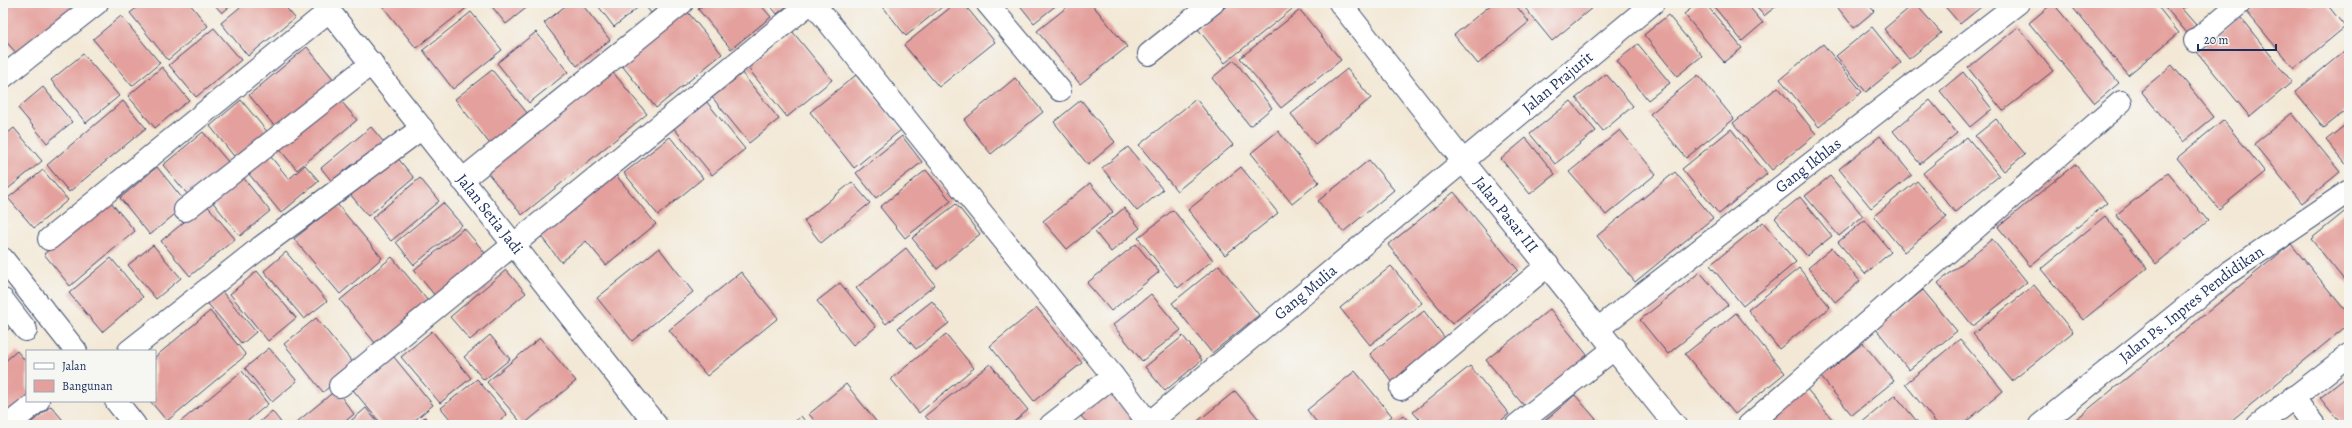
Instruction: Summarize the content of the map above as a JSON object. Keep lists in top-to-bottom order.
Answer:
{
  "streets": {
    "street": [
      "Jalan Prajurit",
      "Gang Ikhlas",
      "Jalan Setia Jadi",
      "Jalan Pasar III",
      "Gang Mulia",
      "Jalan Ps. Inpres Pendidikan"
    ]
  },
  "crossings": [
    ["Jalan Prajurit", "Jalan Pasar III"],
    ["Jalan Prajurit", "Gang Mulia"],
    ["Gang Ikhlas", "Jalan Pasar III"],
    ["Jalan Pasar III", "Gang Mulia"]
  ],
  "legend": ["Jalan", "Bangunan"],
  "scale_bar": "20 m"
}
